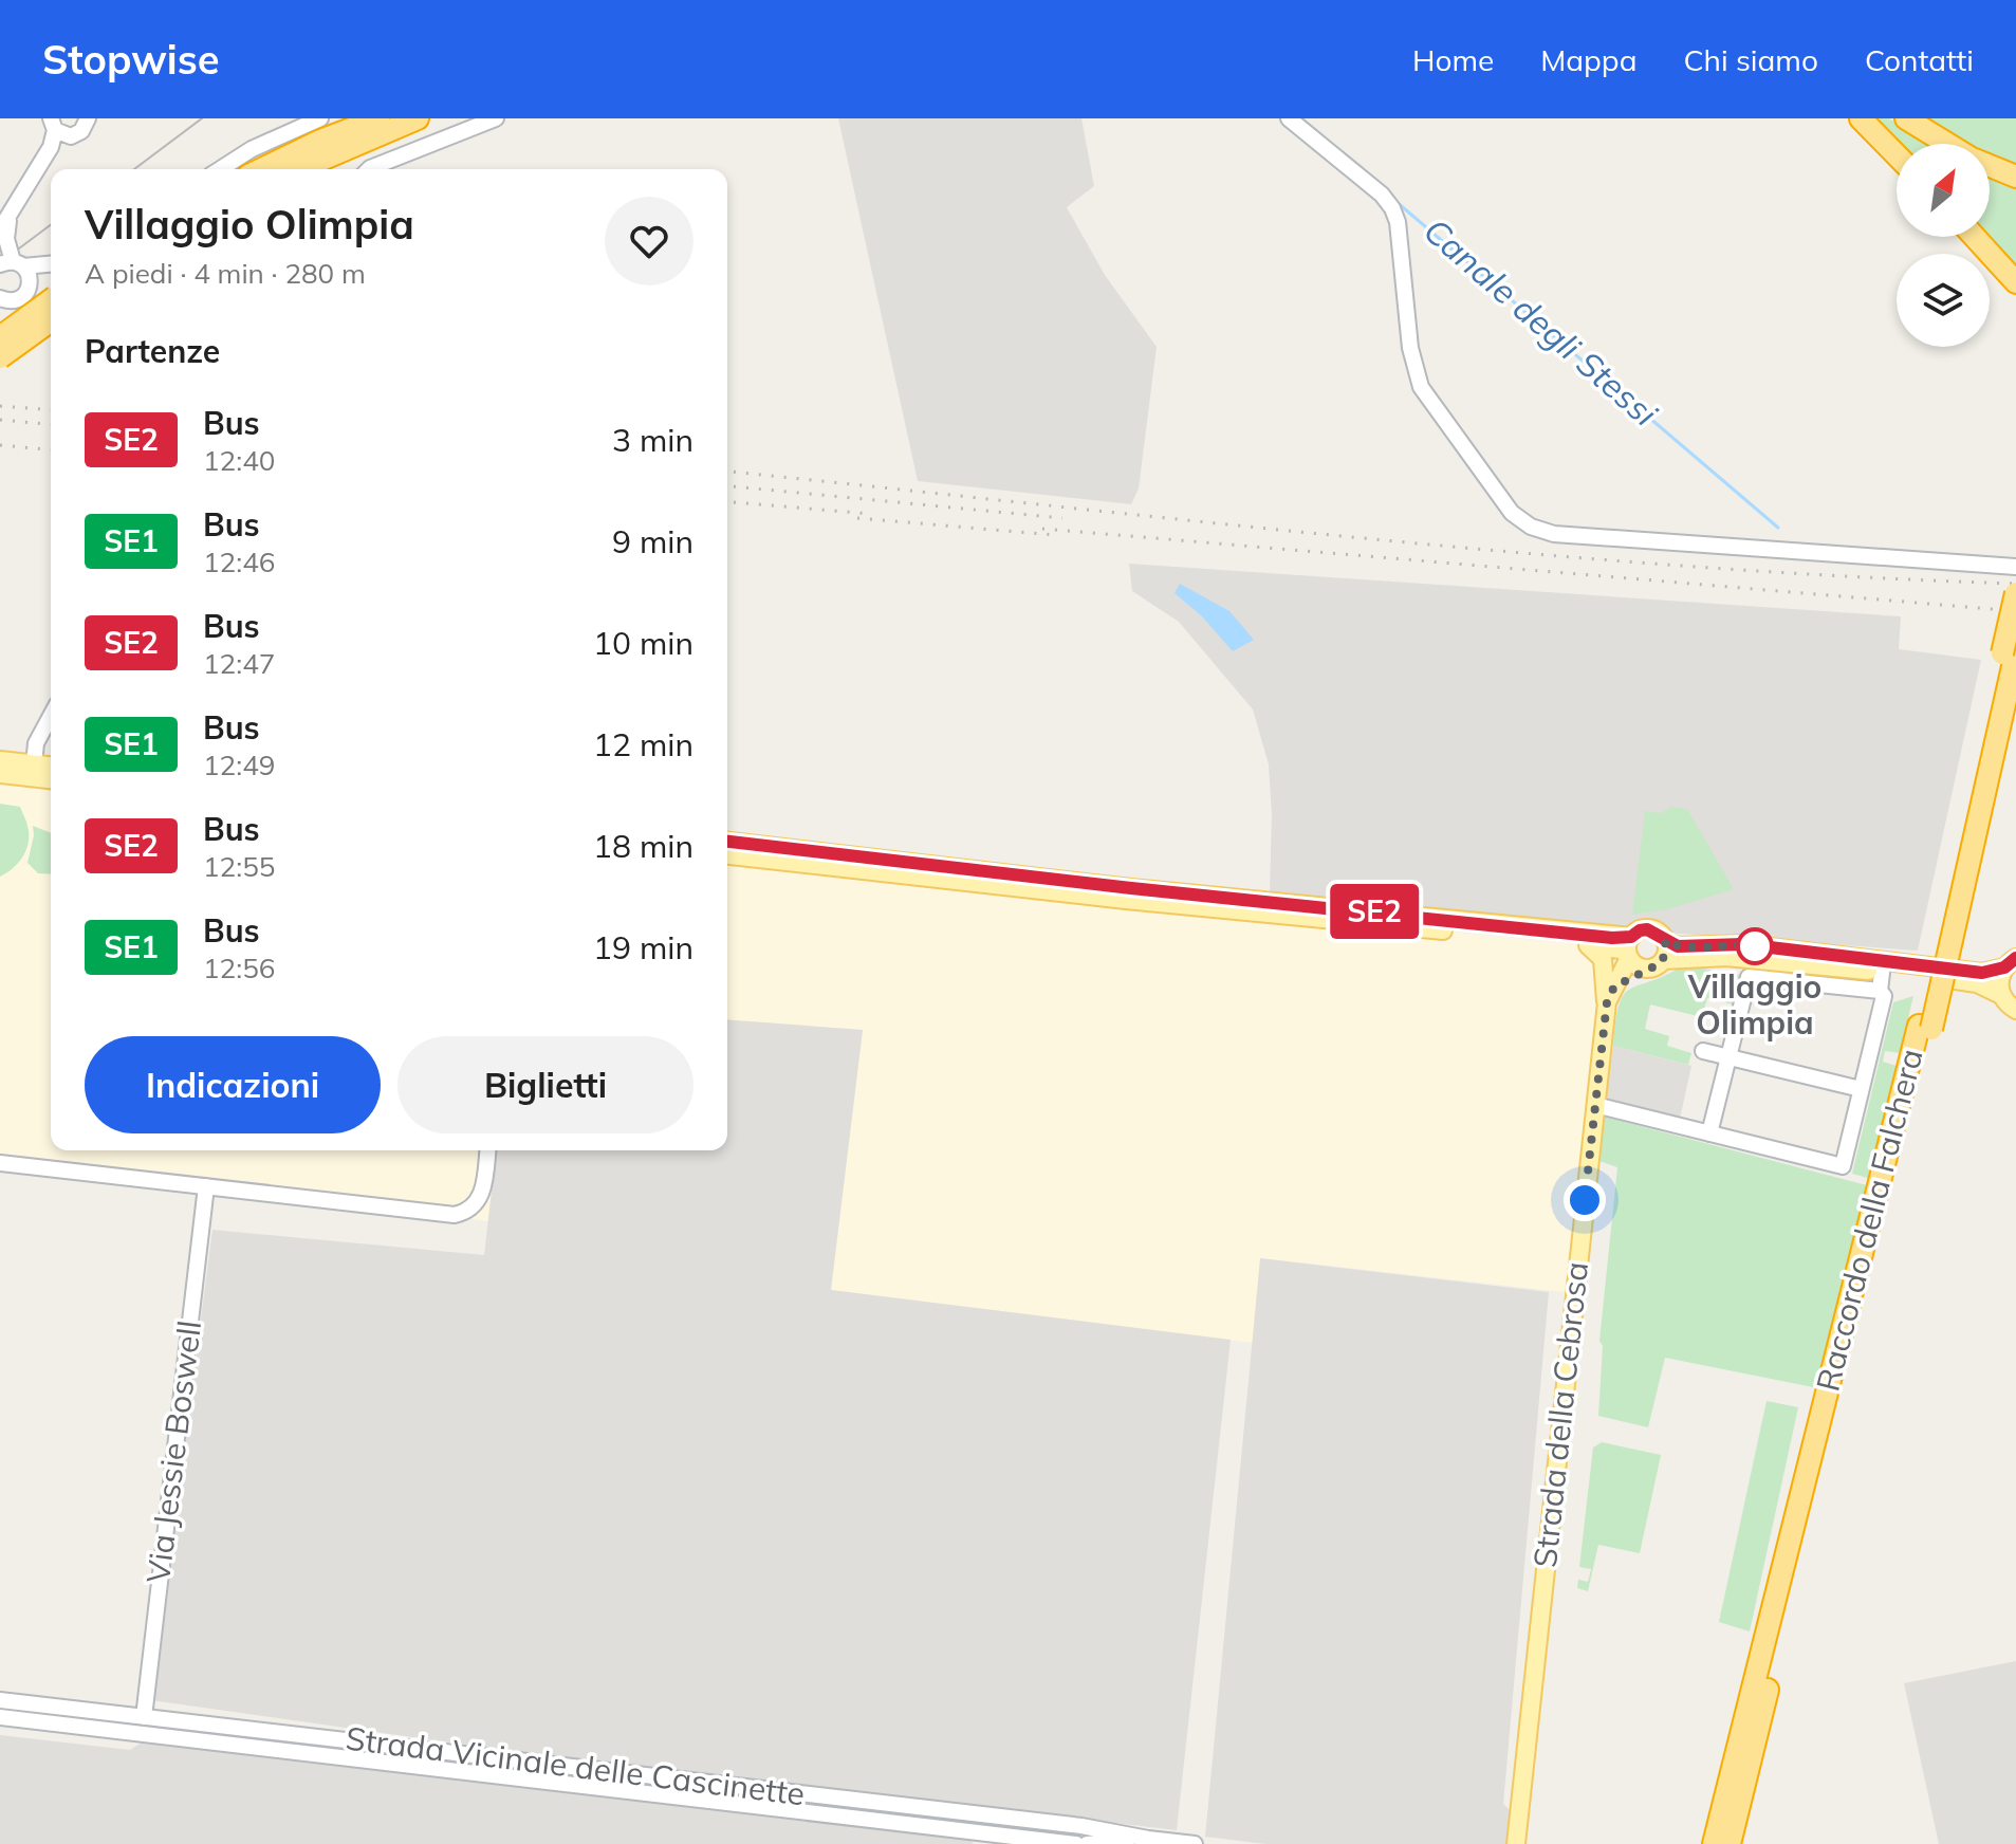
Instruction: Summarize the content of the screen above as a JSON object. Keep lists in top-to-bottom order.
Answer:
{
  "streets": {
    "highway": ["Raccordo della Falchera"],
    "main road": ["Strada della Cebrosa"],
    "street": ["Via Jessie Boswell", "Strada Vicinale delle Cascinette"]
  },
  "crossings": [
    ["Via Jessie Boswell", "Strada Vicinale delle Cascinette"]
  ],
  "water": ["Canale degli Stessi"],
  "places": ["Villaggio Olimpia"],
  "lines": ["bus line SE2"],
  "north": "top right",
  "page": {
    "header": "Stopwise",
    "nav": [
      "Home",
      "Mappa",
      "Chi siamo",
      "Contatti"
    ],
    "on_map": "SE2",
    "heading": [
      ["Villaggio Olimpia", "A piedi · 4 min · 280 m"],
      "Partenze"
    ],
    "list": [
      {
        "mark": "SE2",
        "name": "Bus",
        "note": "12:40",
        "value": "3 min"
      },
      {
        "mark": "SE1",
        "name": "Bus",
        "note": "12:46",
        "value": "9 min"
      },
      {
        "mark": "SE2",
        "name": "Bus",
        "note": "12:47",
        "value": "10 min"
      },
      {
        "mark": "SE1",
        "name": "Bus",
        "note": "12:49",
        "value": "12 min"
      },
      {
        "mark": "SE2",
        "name": "Bus",
        "note": "12:55",
        "value": "18 min"
      },
      {
        "mark": "SE1",
        "name": "Bus",
        "note": "12:56",
        "value": "19 min"
      }
    ],
    "buttons": ["Indicazioni", "Biglietti"]
  }
}
